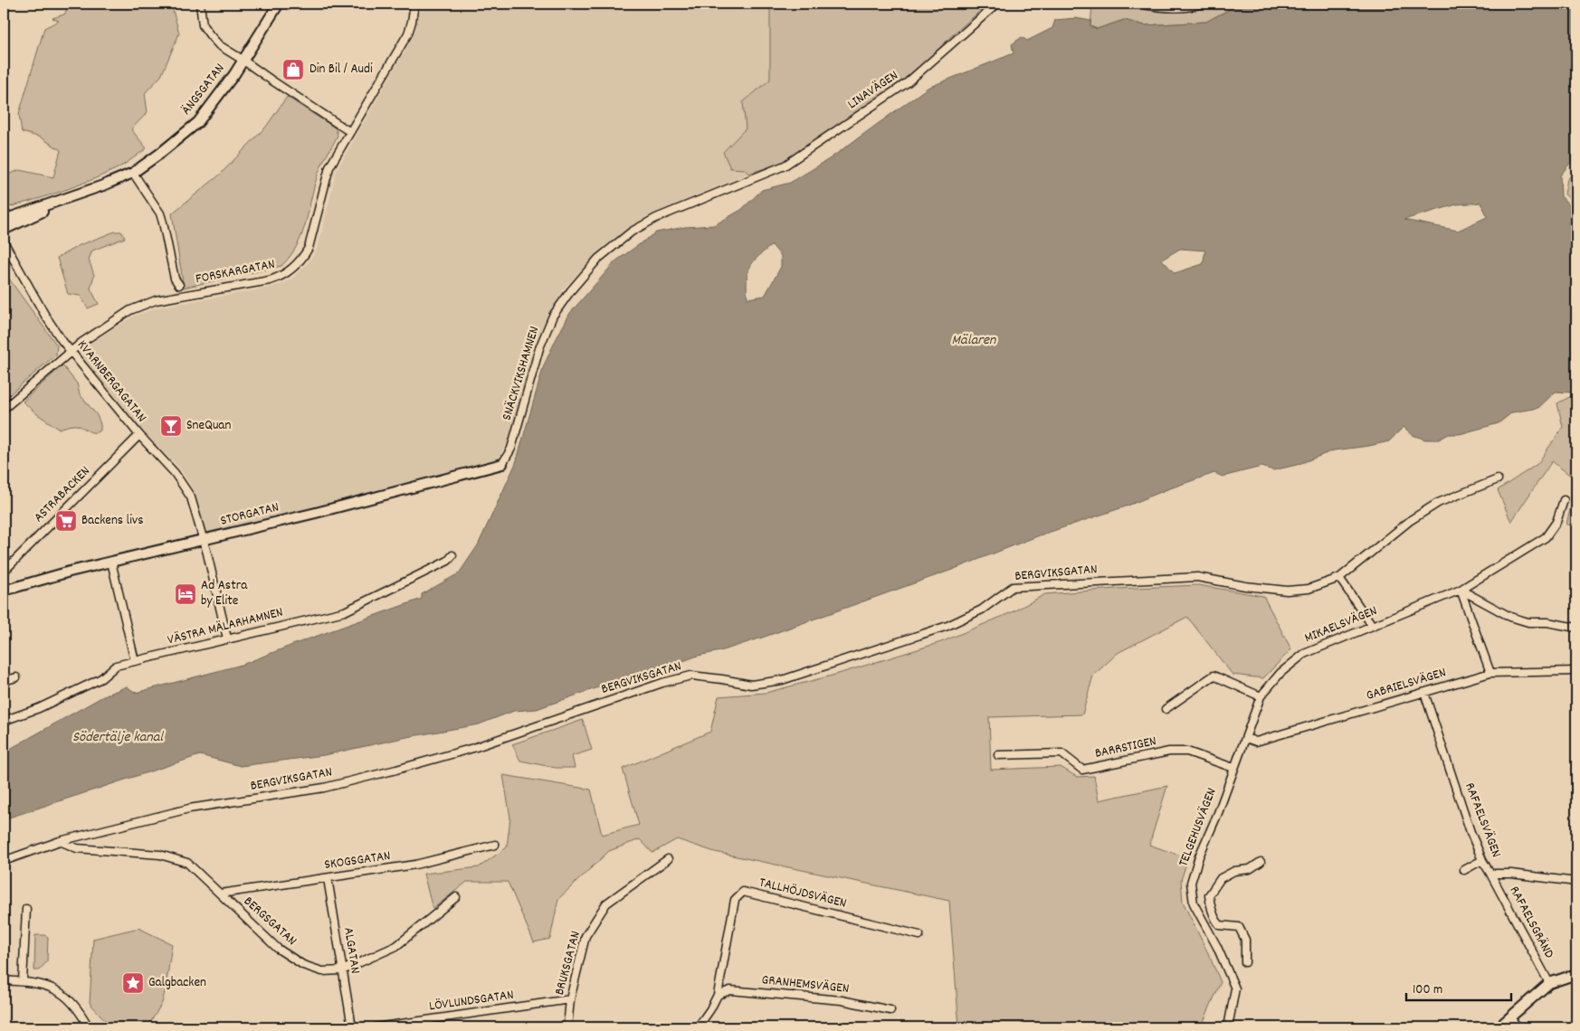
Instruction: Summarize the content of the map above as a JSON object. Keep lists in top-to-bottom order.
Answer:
{
  "streets": {
    "street": [
      "ÄNGSGATAN",
      "LINAVÄGEN",
      "FORSKARGATAN",
      "SNÄCKVIKSHAMNEN",
      "KVARNBERGAGATAN",
      "ASTRABACKEN",
      "STORGATAN",
      "BERGVIKSGATAN",
      "MIKAELSVÄGEN",
      "VÄSTRA MÄLARHAMNEN",
      "GABRIELSVÄGEN",
      "BARRSTIGEN",
      "RAFAELSVÄGEN",
      "TELGEHUSVÄGEN",
      "SKOGSGATAN",
      "TALLHÖJDSVÄGEN",
      "BERGSGATAN",
      "RAFAELSGRÄND",
      "ALGATAN",
      "BRUKSGATAN",
      "GRANHEMSVÄGEN",
      "LÖVLUNDSGATAN"
    ]
  },
  "crossings": [
    ["LINAVÄGEN", "SNÄCKVIKSHAMNEN"],
    ["FORSKARGATAN", "KVARNBERGAGATAN"],
    ["SNÄCKVIKSHAMNEN", "STORGATAN"],
    ["KVARNBERGAGATAN", "ASTRABACKEN"],
    ["KVARNBERGAGATAN", "STORGATAN"],
    ["KVARNBERGAGATAN", "VÄSTRA MÄLARHAMNEN"],
    ["BERGVIKSGATAN", "BERGSGATAN"],
    ["MIKAELSVÄGEN", "GABRIELSVÄGEN"],
    ["MIKAELSVÄGEN", "TELGEHUSVÄGEN"],
    ["GABRIELSVÄGEN", "RAFAELSVÄGEN"],
    ["GABRIELSVÄGEN", "TELGEHUSVÄGEN"],
    ["BARRSTIGEN", "TELGEHUSVÄGEN"],
    ["RAFAELSVÄGEN", "RAFAELSGRÄND"],
    ["SKOGSGATAN", "BERGSGATAN"],
    ["SKOGSGATAN", "ALGATAN"],
    ["TALLHÖJDSVÄGEN", "GRANHEMSVÄGEN"],
    ["BERGSGATAN", "ALGATAN"],
    ["BRUKSGATAN", "LÖVLUNDSGATAN"]
  ],
  "water": ["Mälaren", "Södertälje kanal"],
  "places": {
    "shop": ["Din Bil / Audi"],
    "bar": ["SneQuan"],
    "supermarket": ["Backens livs"],
    "hotel": ["Ad Astra by Elite"],
    "place": ["Galgbacken"]
  },
  "scale_bar": "100 m"
}
